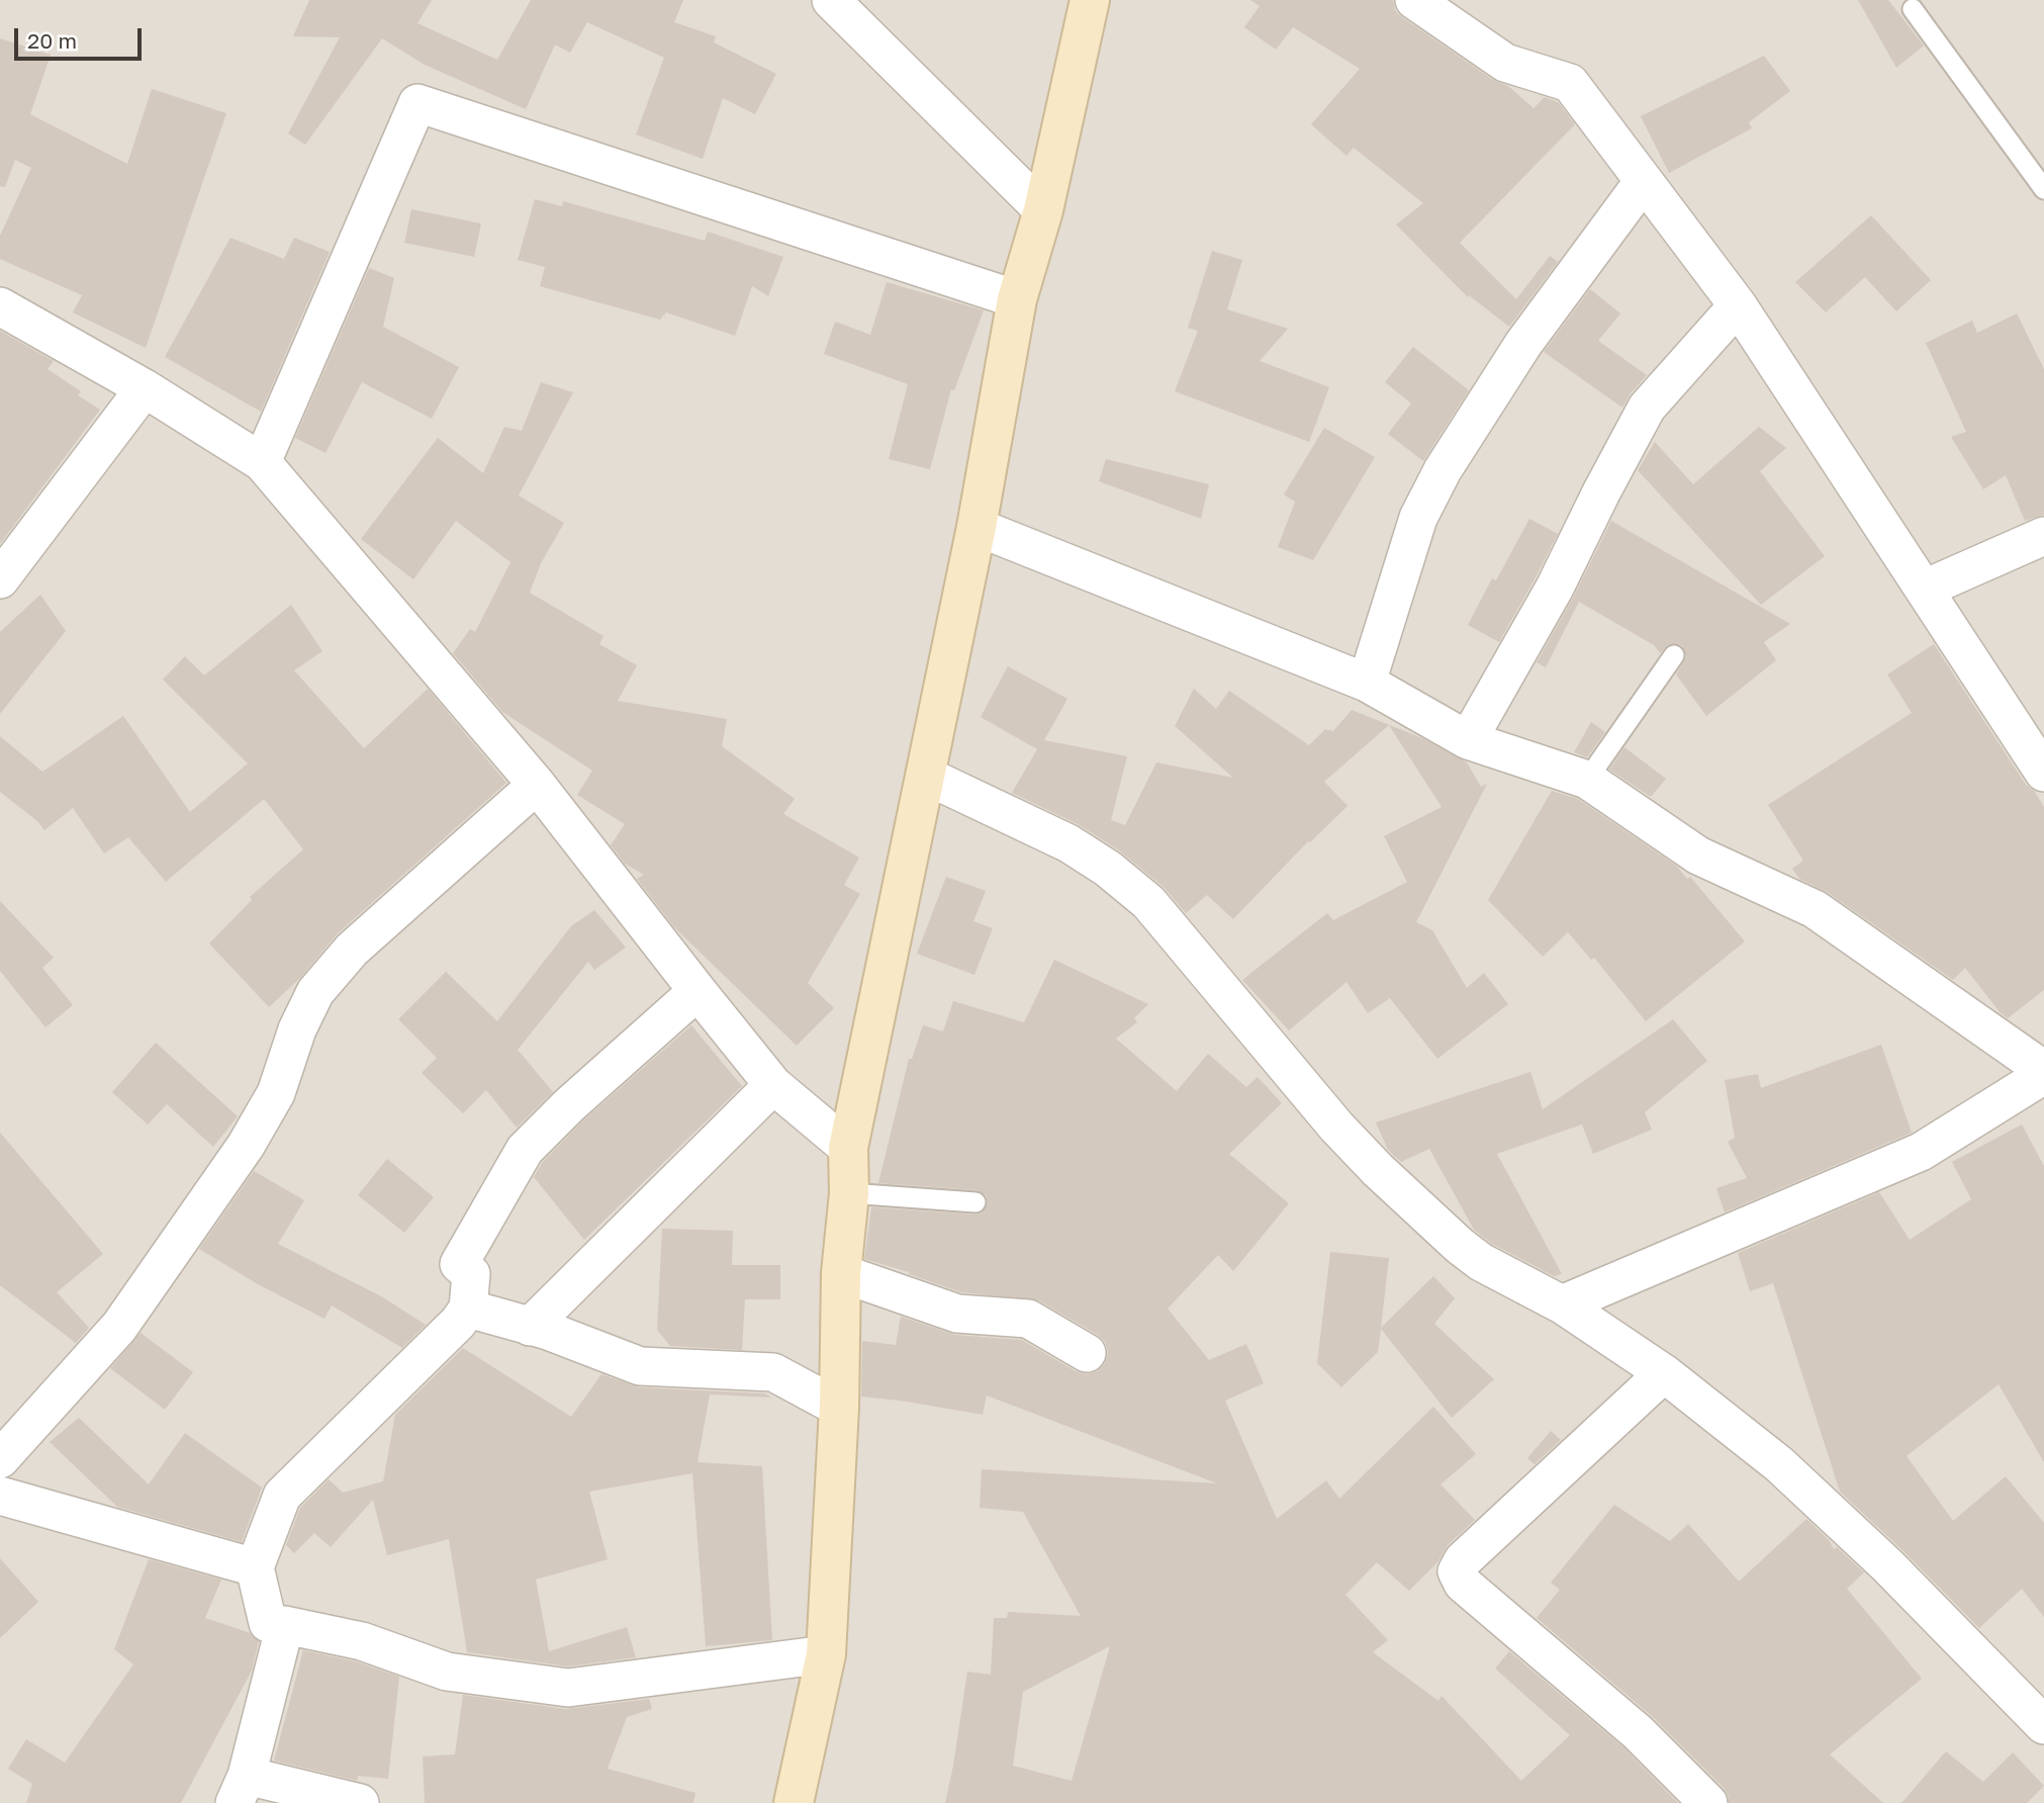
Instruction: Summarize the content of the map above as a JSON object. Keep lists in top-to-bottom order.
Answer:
{
  "scale_bar": "20 m"
}
